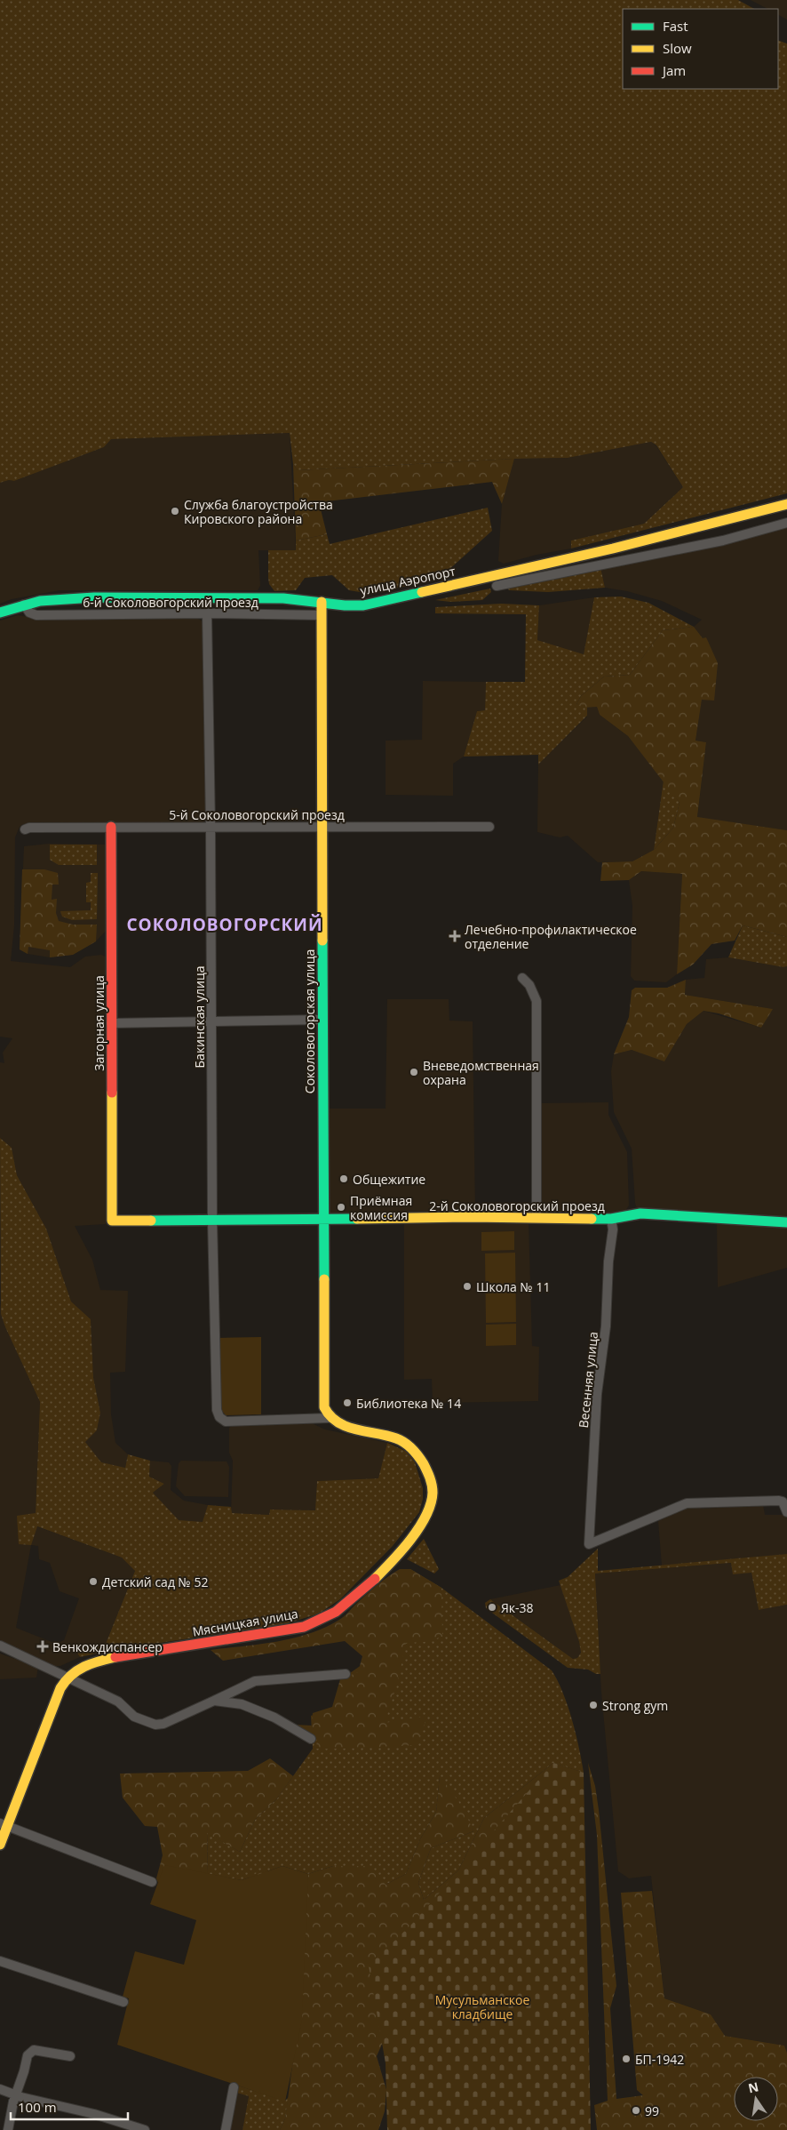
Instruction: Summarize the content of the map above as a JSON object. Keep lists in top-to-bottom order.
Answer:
{
  "streets": {
    "main road": [
      "улица Аэропорт",
      "Соколовогорская улица",
      "Загорная улица",
      "2-й Соколовогорский проезд",
      "Мясницкая улица"
    ],
    "street": [
      "6-й Соколовогорский проезд",
      "5-й Соколовогорский проезд",
      "Бакинская улица",
      "Весенняя улица"
    ]
  },
  "crossings": [
    ["улица Аэропорт", "6-й Соколовогорский проезд"],
    ["улица Аэропорт", "Соколовогорская улица"],
    ["6-й Соколовогорский проезд", "Бакинская улица"],
    ["6-й Соколовогорский проезд", "Соколовогорская улица"],
    ["5-й Соколовогорский проезд", "Бакинская улица"],
    ["5-й Соколовогорский проезд", "Соколовогорская улица"],
    ["5-й Соколовогорский проезд", "Загорная улица"],
    ["Бакинская улица", "Соколовогорская улица"],
    ["Бакинская улица", "2-й Соколовогорский проезд"],
    ["Бакинская улица", "Мясницкая улица"],
    ["Соколовогорская улица", "2-й Соколовогорский проезд"],
    ["Соколовогорская улица", "Мясницкая улица"],
    ["Загорная улица", "2-й Соколовогорский проезд"],
    ["2-й Соколовогорский проезд", "Весенняя улица"]
  ],
  "districts": ["СОКОЛОВОГОРСКИЙ"],
  "parks": ["Мусульманское кладбище"],
  "places": {
    "other": [
      "Служба благоустройства Кировского района",
      "Вневедомственная охрана",
      "Общежитие",
      "Приёмная комиссия",
      "Школа № 11",
      "Библиотека № 14",
      "Детский сад № 52",
      "Як-38",
      "Strong gym",
      "БП-1942",
      "99"
    ],
    "health": ["Лечебно-профилактическое отделение", "Венкождиспансер"]
  },
  "legend": ["Fast", "Slow", "Jam"],
  "scale_bar": "100 m",
  "north": "top"
}
